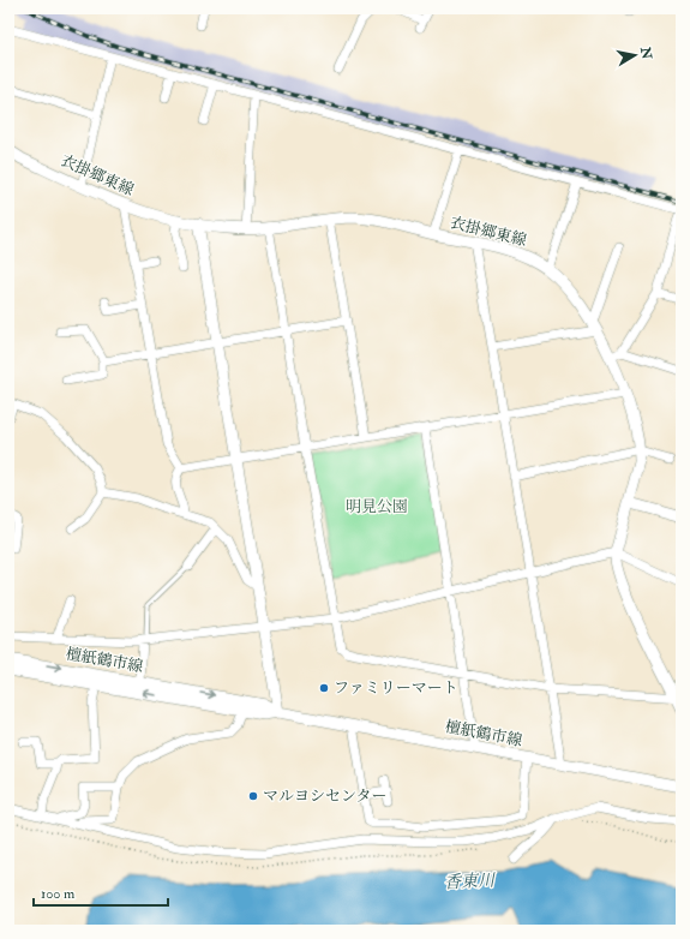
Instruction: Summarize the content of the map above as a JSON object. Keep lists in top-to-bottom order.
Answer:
{
  "streets": {
    "main road": ["衣掛郷東線", "檀紙鶴市線"]
  },
  "water": ["香東川"],
  "parks": ["明見公園"],
  "places": ["ファミリーマート", "マルヨシセンター"],
  "scale_bar": "100 m",
  "north": "right"
}
